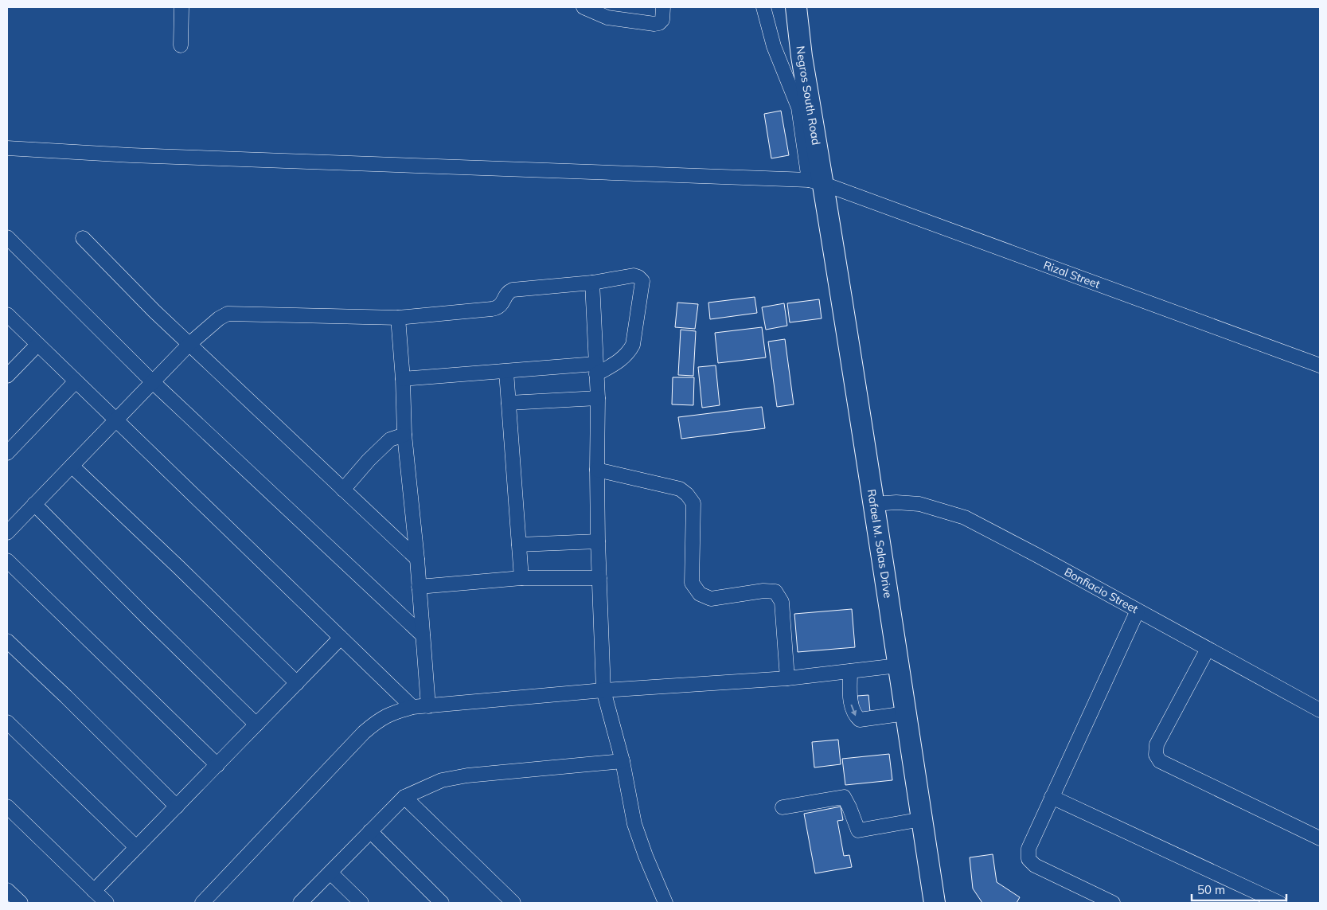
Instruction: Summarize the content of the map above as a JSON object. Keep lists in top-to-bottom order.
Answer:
{
  "streets": {
    "highway": ["Negros South Road", "Rafael M. Salas Drive"],
    "street": ["Rizal Street", "Bonfiacio Street"]
  },
  "crossings": [
    ["Negros South Road", "Rizal Street"],
    ["Negros South Road", "Rafael M. Salas Drive"],
    ["Rizal Street", "Rafael M. Salas Drive"],
    ["Rafael M. Salas Drive", "Bonfiacio Street"]
  ],
  "scale_bar": "50 m"
}
